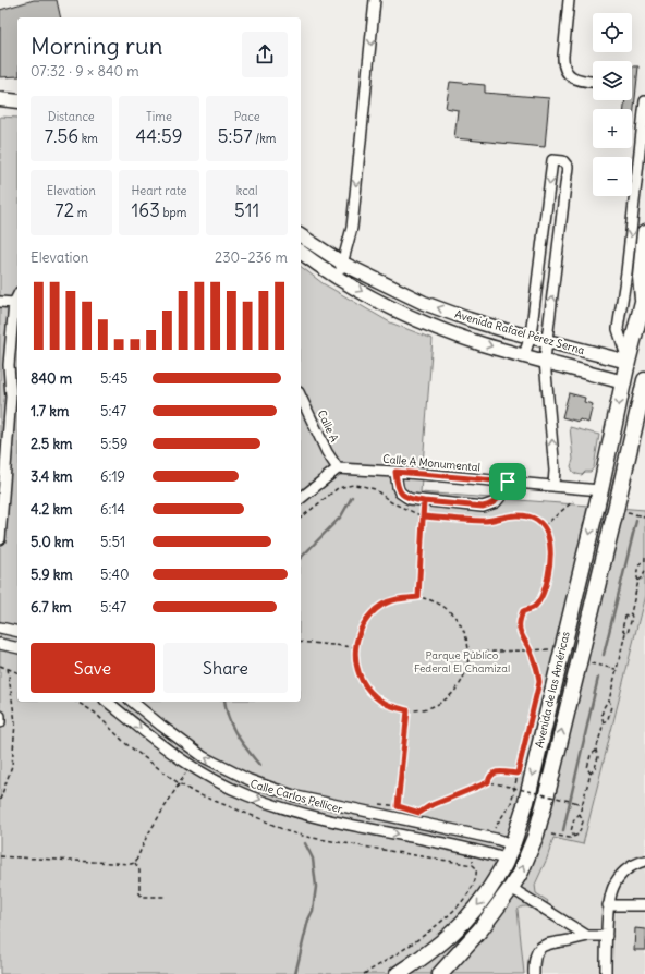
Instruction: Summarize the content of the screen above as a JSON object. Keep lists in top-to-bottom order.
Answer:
{
  "streets": {
    "highway": ["Avenida de las Américas"],
    "main road": ["Avenida Rafael Pérez Serna"],
    "street": ["Calle A", "Calle A Monumental", "Calle Carlos Pellicer"]
  },
  "crossings": [
    ["Avenida Rafael Pérez Serna", "Avenida de las Américas"],
    ["Calle A", "Calle A Monumental"],
    ["Calle A Monumental", "Avenida de las Américas"],
    ["Avenida de las Américas", "Calle Carlos Pellicer"]
  ],
  "parks": ["Parque Público Federal El Chamizal"],
  "page": {
    "map_buttons": ["+", "−"],
    "heading": ["Morning run", "07:32 · 9 × 840 m"],
    "stats": [
      ["Distance", "7.56 km"],
      ["Time", "44:59"],
      ["Pace", "5:57 /km"],
      ["Elevation", "72 m"],
      ["Heart rate", "163 bpm"],
      ["kcal", "511"]
    ],
    "chart": ["Elevation", "230–236 m"],
    "list": [
      {
        "name": "840 m",
        "note": "5:45"
      },
      {
        "name": "1.7 km",
        "note": "5:47"
      },
      {
        "name": "2.5 km",
        "note": "5:59"
      },
      {
        "name": "3.4 km",
        "note": "6:19"
      },
      {
        "name": "4.2 km",
        "note": "6:14"
      },
      {
        "name": "5.0 km",
        "note": "5:51"
      },
      {
        "name": "5.9 km",
        "note": "5:40"
      },
      {
        "name": "6.7 km",
        "note": "5:47"
      }
    ],
    "buttons": ["Save", "Share"]
  }
}
